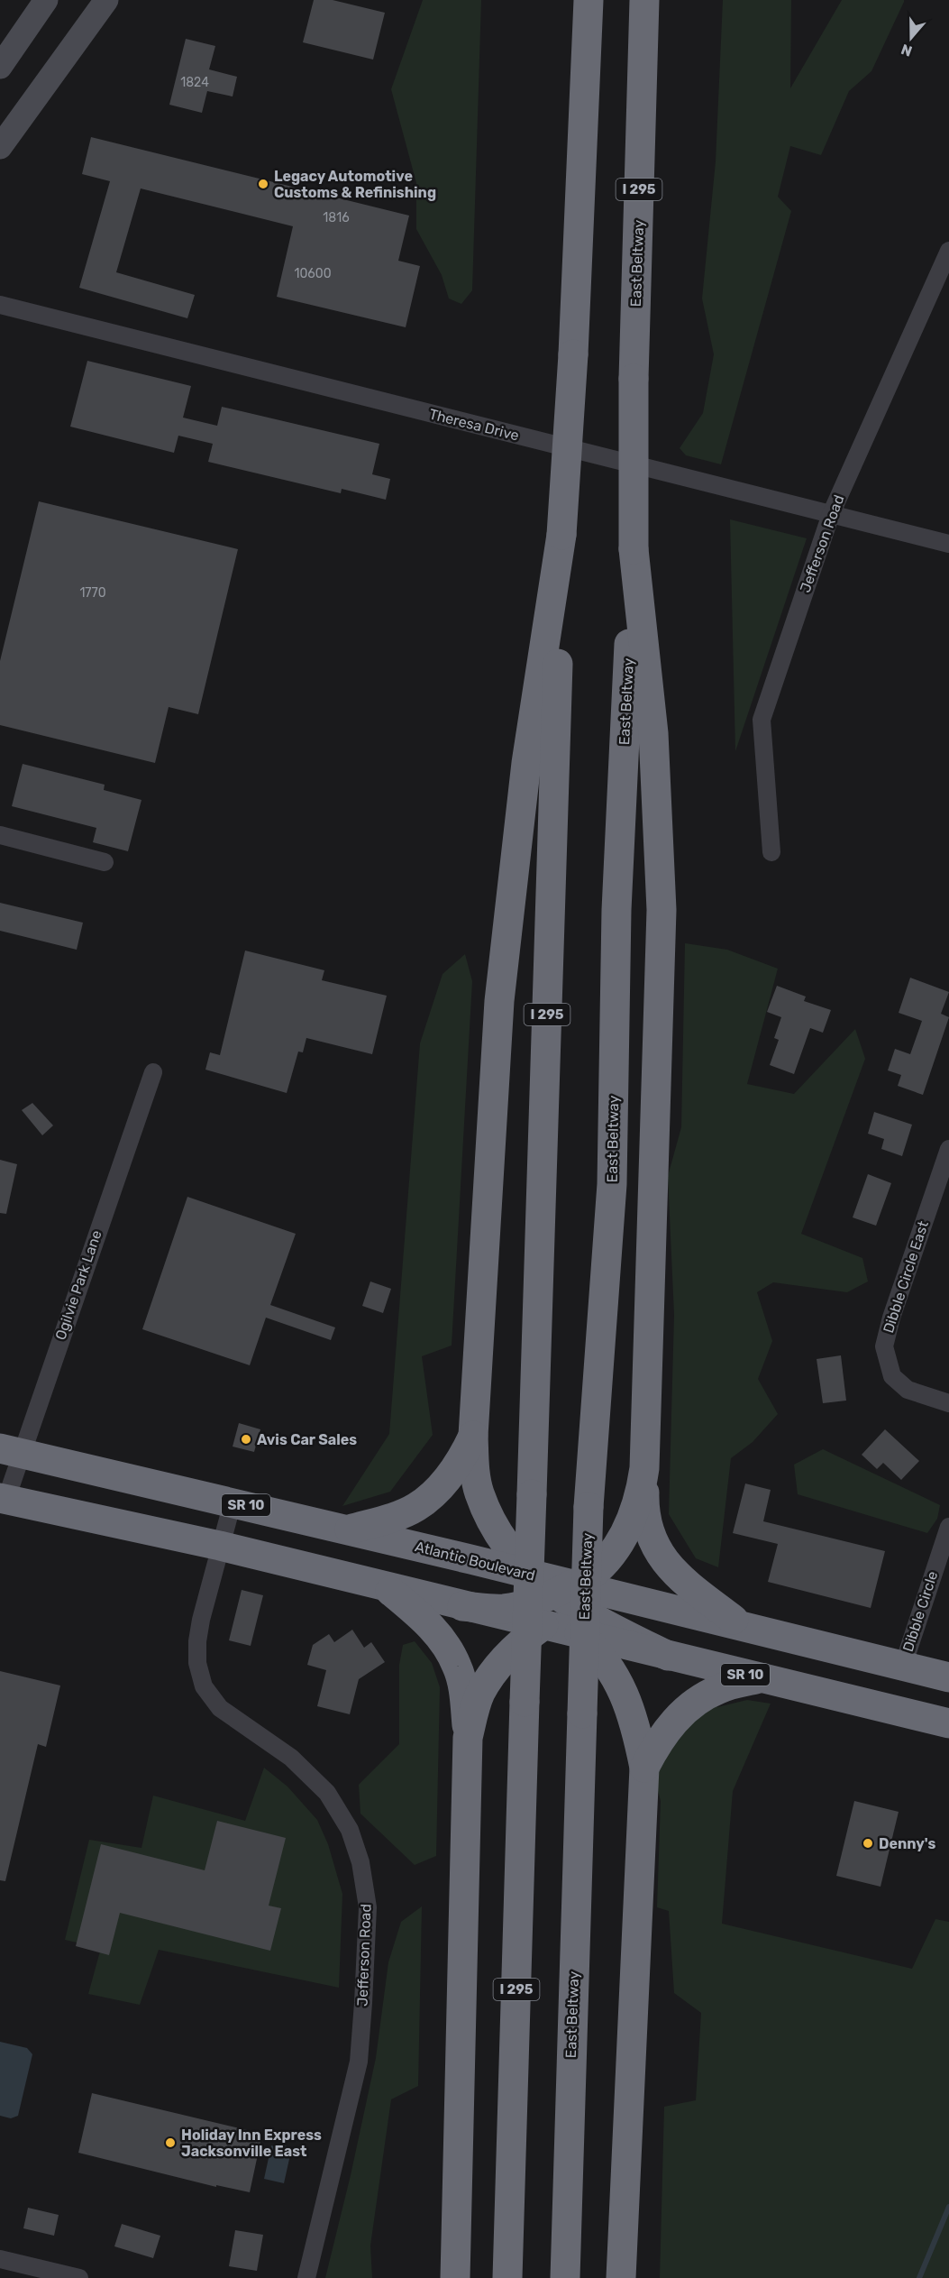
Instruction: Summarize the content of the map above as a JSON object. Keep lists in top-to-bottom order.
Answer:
{
  "streets": {
    "highway": [
      "I 295",
      "East Beltway",
      "SR 10",
      "Atlantic Boulevard"
    ],
    "street": [
      "Theresa Drive",
      "Jefferson Road",
      "Dibble Circle East",
      "Ogilvie Park Lane",
      "Dibble Circle"
    ]
  },
  "crossings": [
    ["Theresa Drive", "Jefferson Road"],
    ["Jefferson Road", "Atlantic Boulevard"],
    ["Ogilvie Park Lane", "Atlantic Boulevard"],
    ["SR 10", "Atlantic Boulevard"]
  ],
  "places": [
    "Legacy Automotive Customs & Refinishing",
    "Avis Car Sales",
    "Denny's",
    "Holiday Inn Express Jacksonville East"
  ],
  "house_numbers": [
    "1824",
    "1816",
    "10600",
    "1770"
  ],
  "north": "bottom"
}
